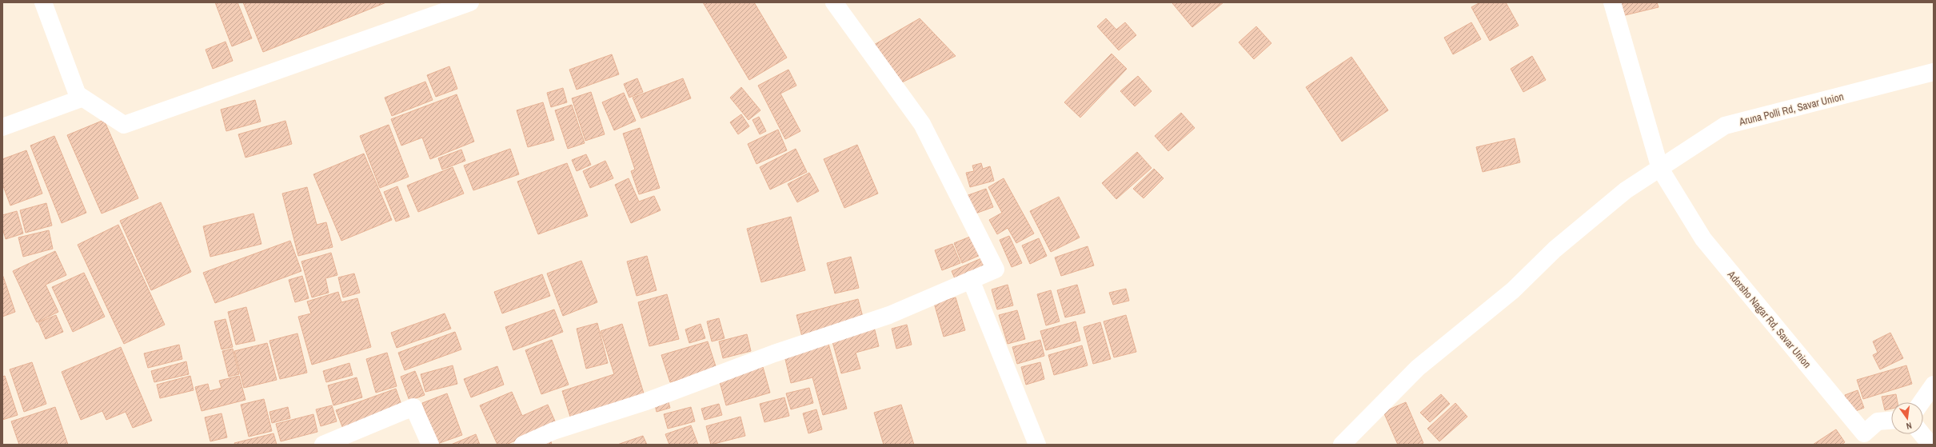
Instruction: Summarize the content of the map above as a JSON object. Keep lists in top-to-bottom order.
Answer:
{
  "streets": {
    "street": ["Aruna Polli Rd, Savar Union", "Adorsho Nagar Rd, Savar Union"]
  },
  "crossings": [
    ["Aruna Polli Rd, Savar Union", "Adorsho Nagar Rd, Savar Union"]
  ],
  "north": "bottom"
}
